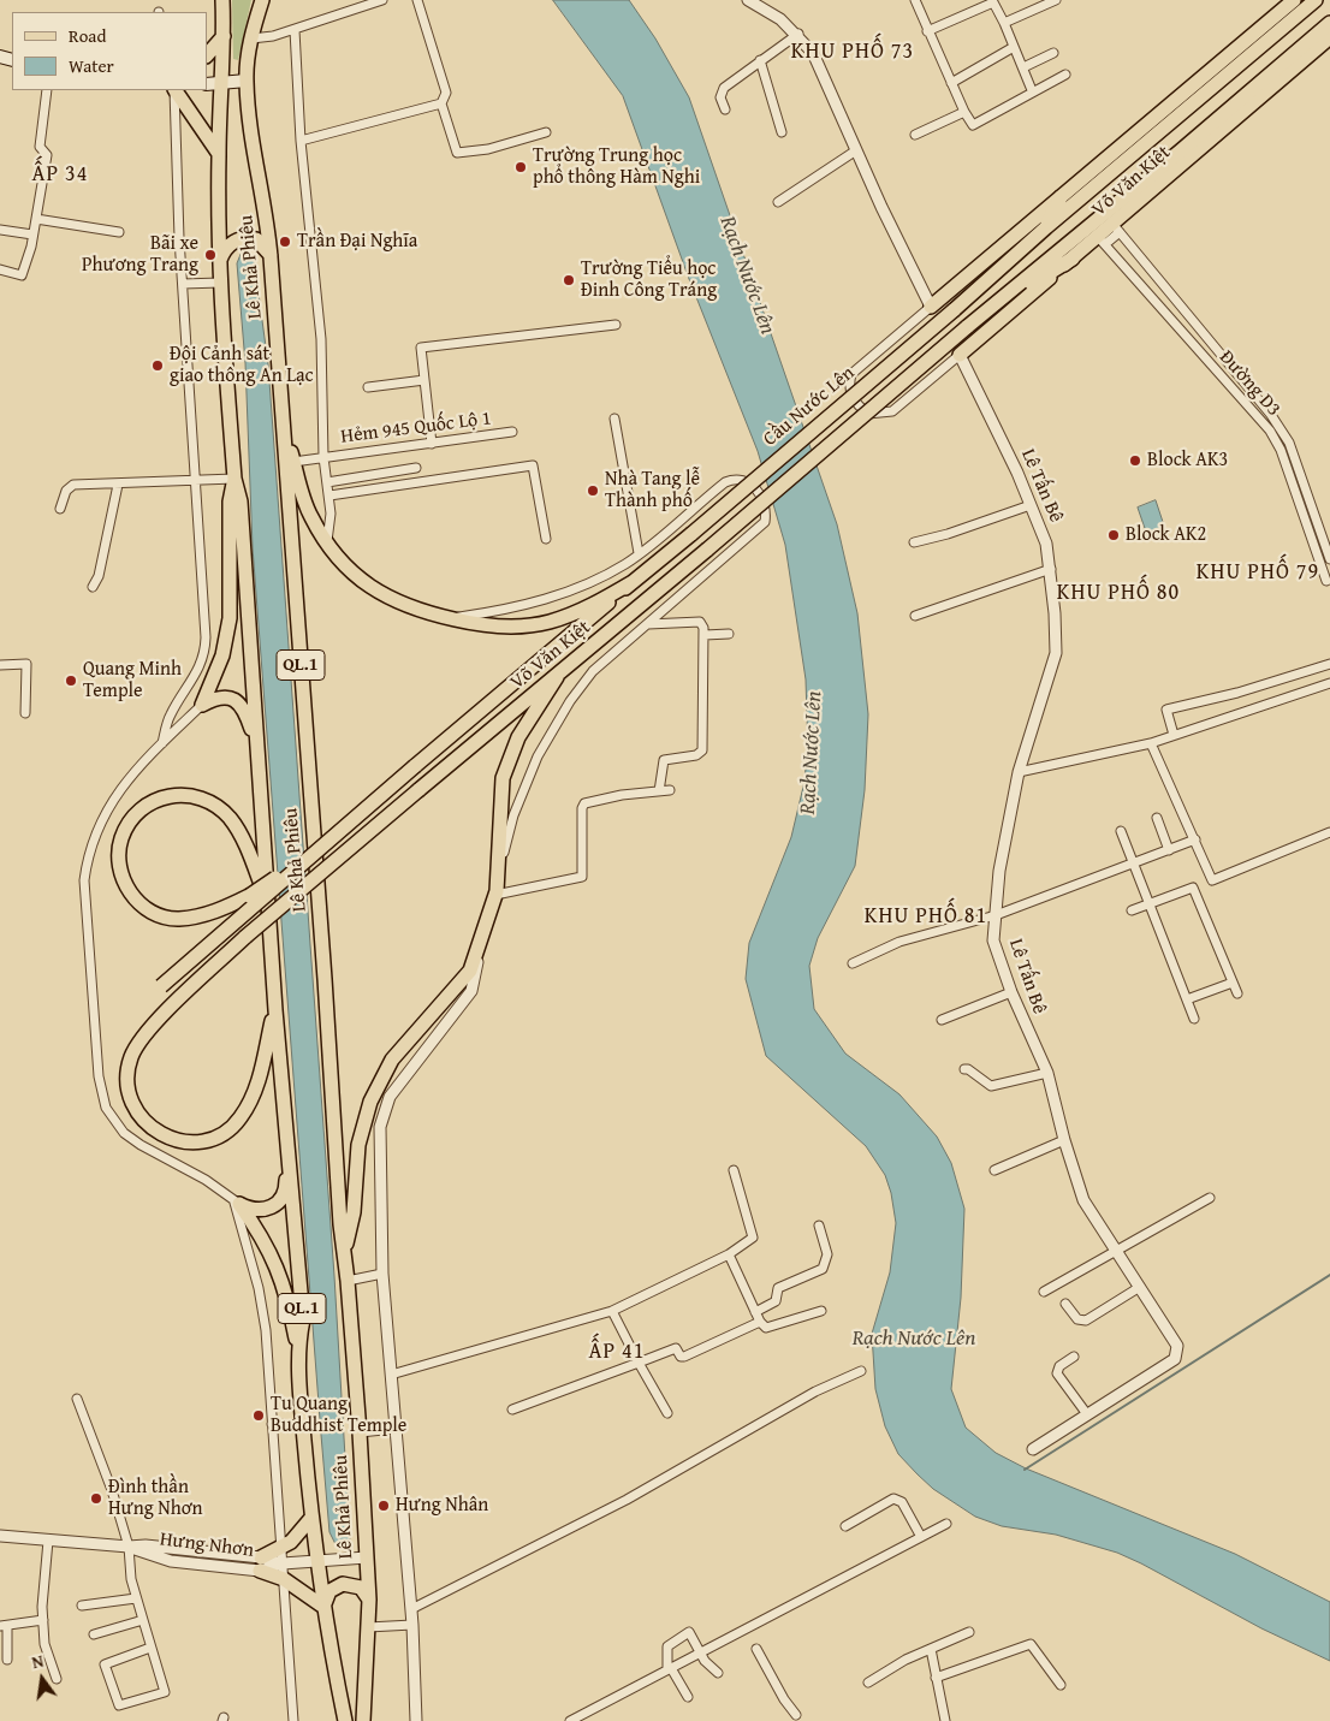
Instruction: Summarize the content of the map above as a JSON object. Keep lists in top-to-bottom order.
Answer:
{
  "streets": {
    "main road": [
      "Võ Văn Kiệt",
      "Lê Khả Phiêu",
      "Cầu Nước Lên",
      "QL.1"
    ],
    "street": [
      "Đường D3",
      "Hẻm 945 Quốc Lộ 1",
      "Lê Tấn Bê",
      "Hưng Nhơn"
    ]
  },
  "crossings": [
    ["Võ Văn Kiệt", "Lê Khả Phiêu"],
    ["Võ Văn Kiệt", "Đường D3"],
    ["Võ Văn Kiệt", "Cầu Nước Lên"],
    ["Võ Văn Kiệt", "Lê Tấn Bê"],
    ["Lê Khả Phiêu", "Hưng Nhơn"]
  ],
  "districts": [
    "KHU PHỐ 73",
    "ẤP 34",
    "KHU PHỐ 79",
    "KHU PHỐ 80",
    "KHU PHỐ 81",
    "ẤP 41"
  ],
  "water": ["Rạch Nước Lên"],
  "places": [
    "Trường Trung học phổ thông Hàm Nghi",
    "Trần Đại Nghĩa",
    "Bãi xe Phương Trang",
    "Trường Tiểu học Đinh Công Tráng",
    "Đội Cảnh sát giao thông An Lạc",
    "Block AK3",
    "Nhà Tang lễ Thành phố",
    "Block AK2",
    "Quang Minh Temple",
    "Tu Quang Buddhist Temple",
    "Đình thần Hưng Nhơn",
    "Hưng Nhân"
  ],
  "legend": ["Road", "Water"],
  "north": "top"
}
